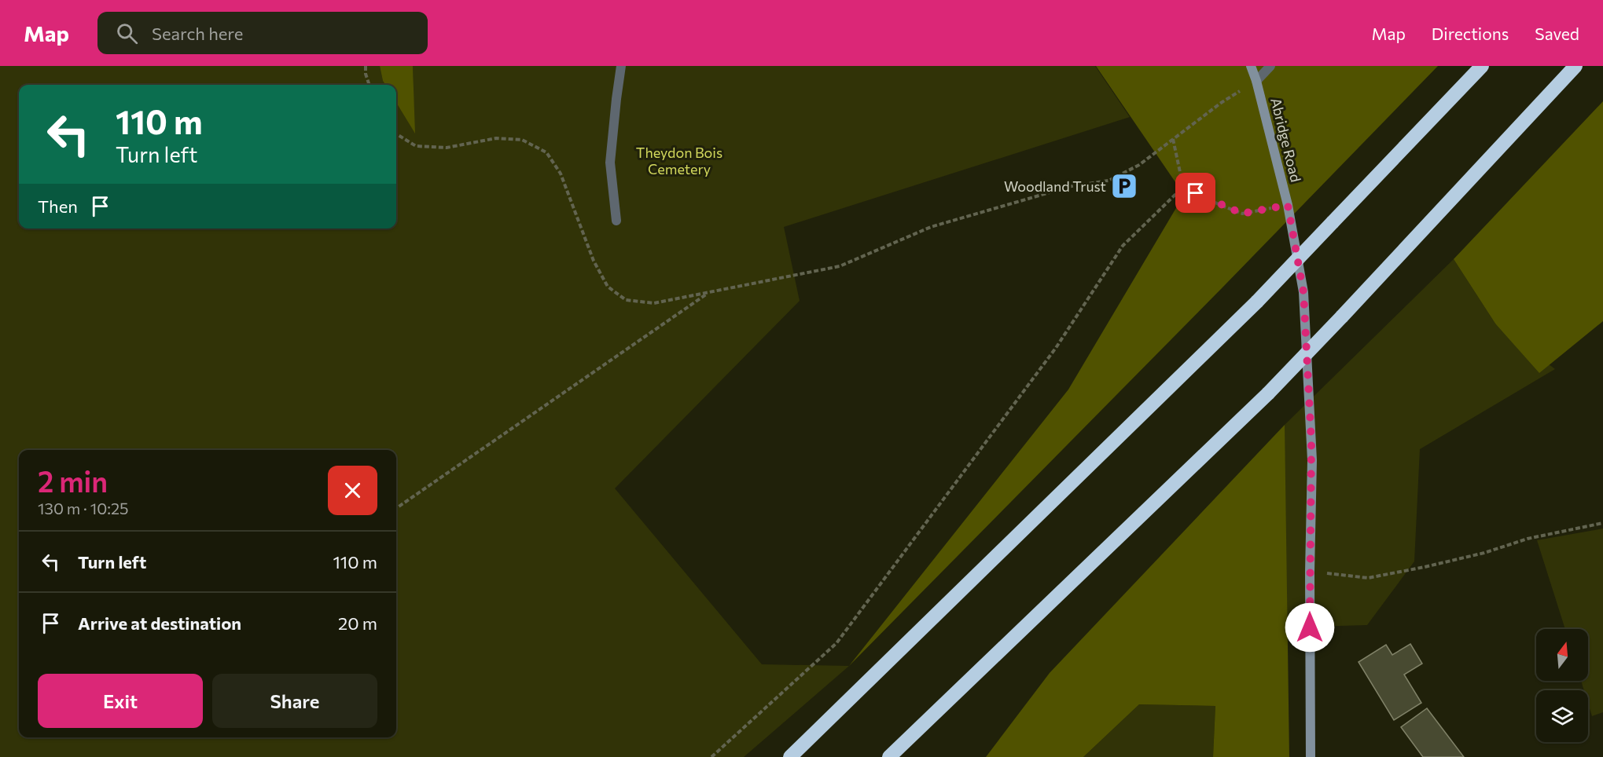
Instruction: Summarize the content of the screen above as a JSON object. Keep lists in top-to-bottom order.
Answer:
{
  "streets": {
    "main road": ["Abridge Road"]
  },
  "parks": ["Theydon Bois Cemetery"],
  "places": {
    "parking": ["Woodland Trust"]
  },
  "north": "top",
  "page": {
    "header": "Map",
    "search": "Search here",
    "nav": ["Map", "Directions", "Saved"],
    "turn": ["110 m", "Turn left"],
    "then": "Then",
    "heading": ["2 min", "130 m · 10:25"],
    "list": [
      {
        "name": "Turn left",
        "value": "110 m"
      },
      {
        "name": "Arrive at destination",
        "value": "20 m"
      }
    ],
    "buttons": ["Exit", "Share"]
  }
}
